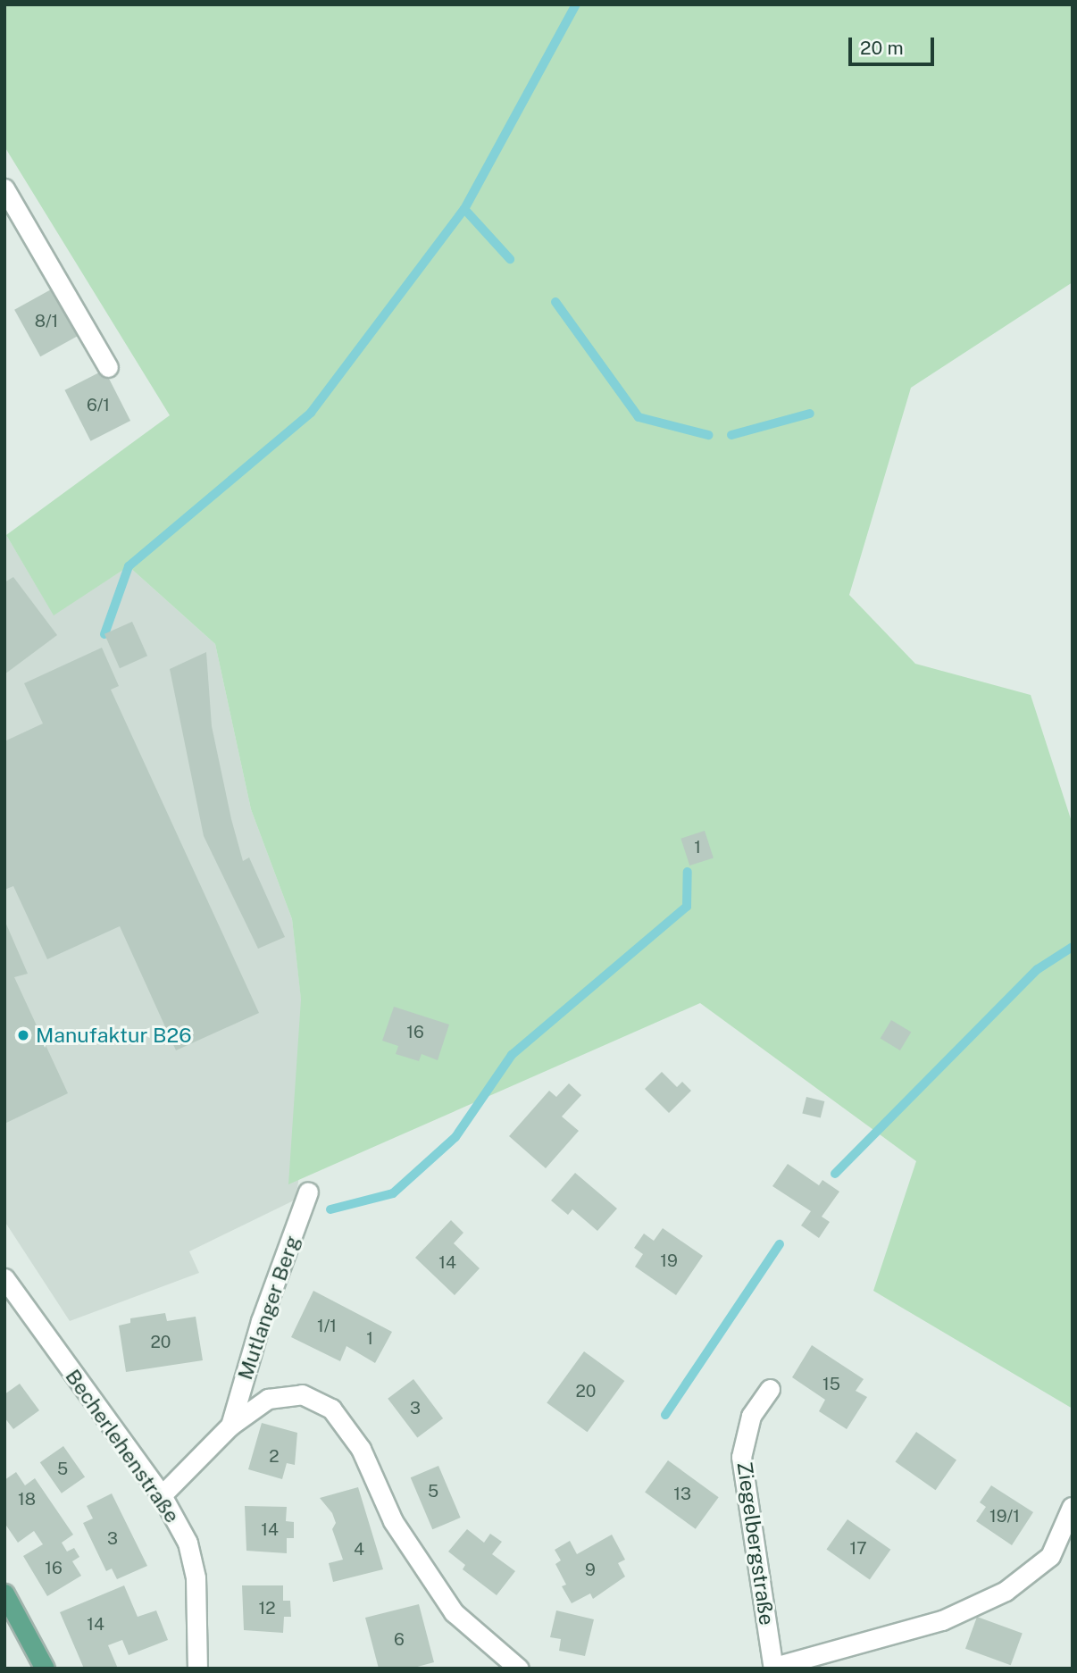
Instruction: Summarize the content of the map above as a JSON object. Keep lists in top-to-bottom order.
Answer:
{
  "streets": {
    "street": ["Mutlanger Berg", "Becherlehenstraße", "Ziegelbergstraße"]
  },
  "places": ["Manufaktur B26"],
  "house_numbers": [
    "8/1",
    "6/1",
    "1",
    "16",
    "19",
    "14",
    "1/1",
    "1",
    "20",
    "15",
    "20",
    "3",
    "2",
    "5",
    "5",
    "13",
    "18",
    "19/1",
    "14",
    "3",
    "17",
    "4",
    "16",
    "9",
    "12",
    "14",
    "6"
  ],
  "scale_bar": "20 m"
}
